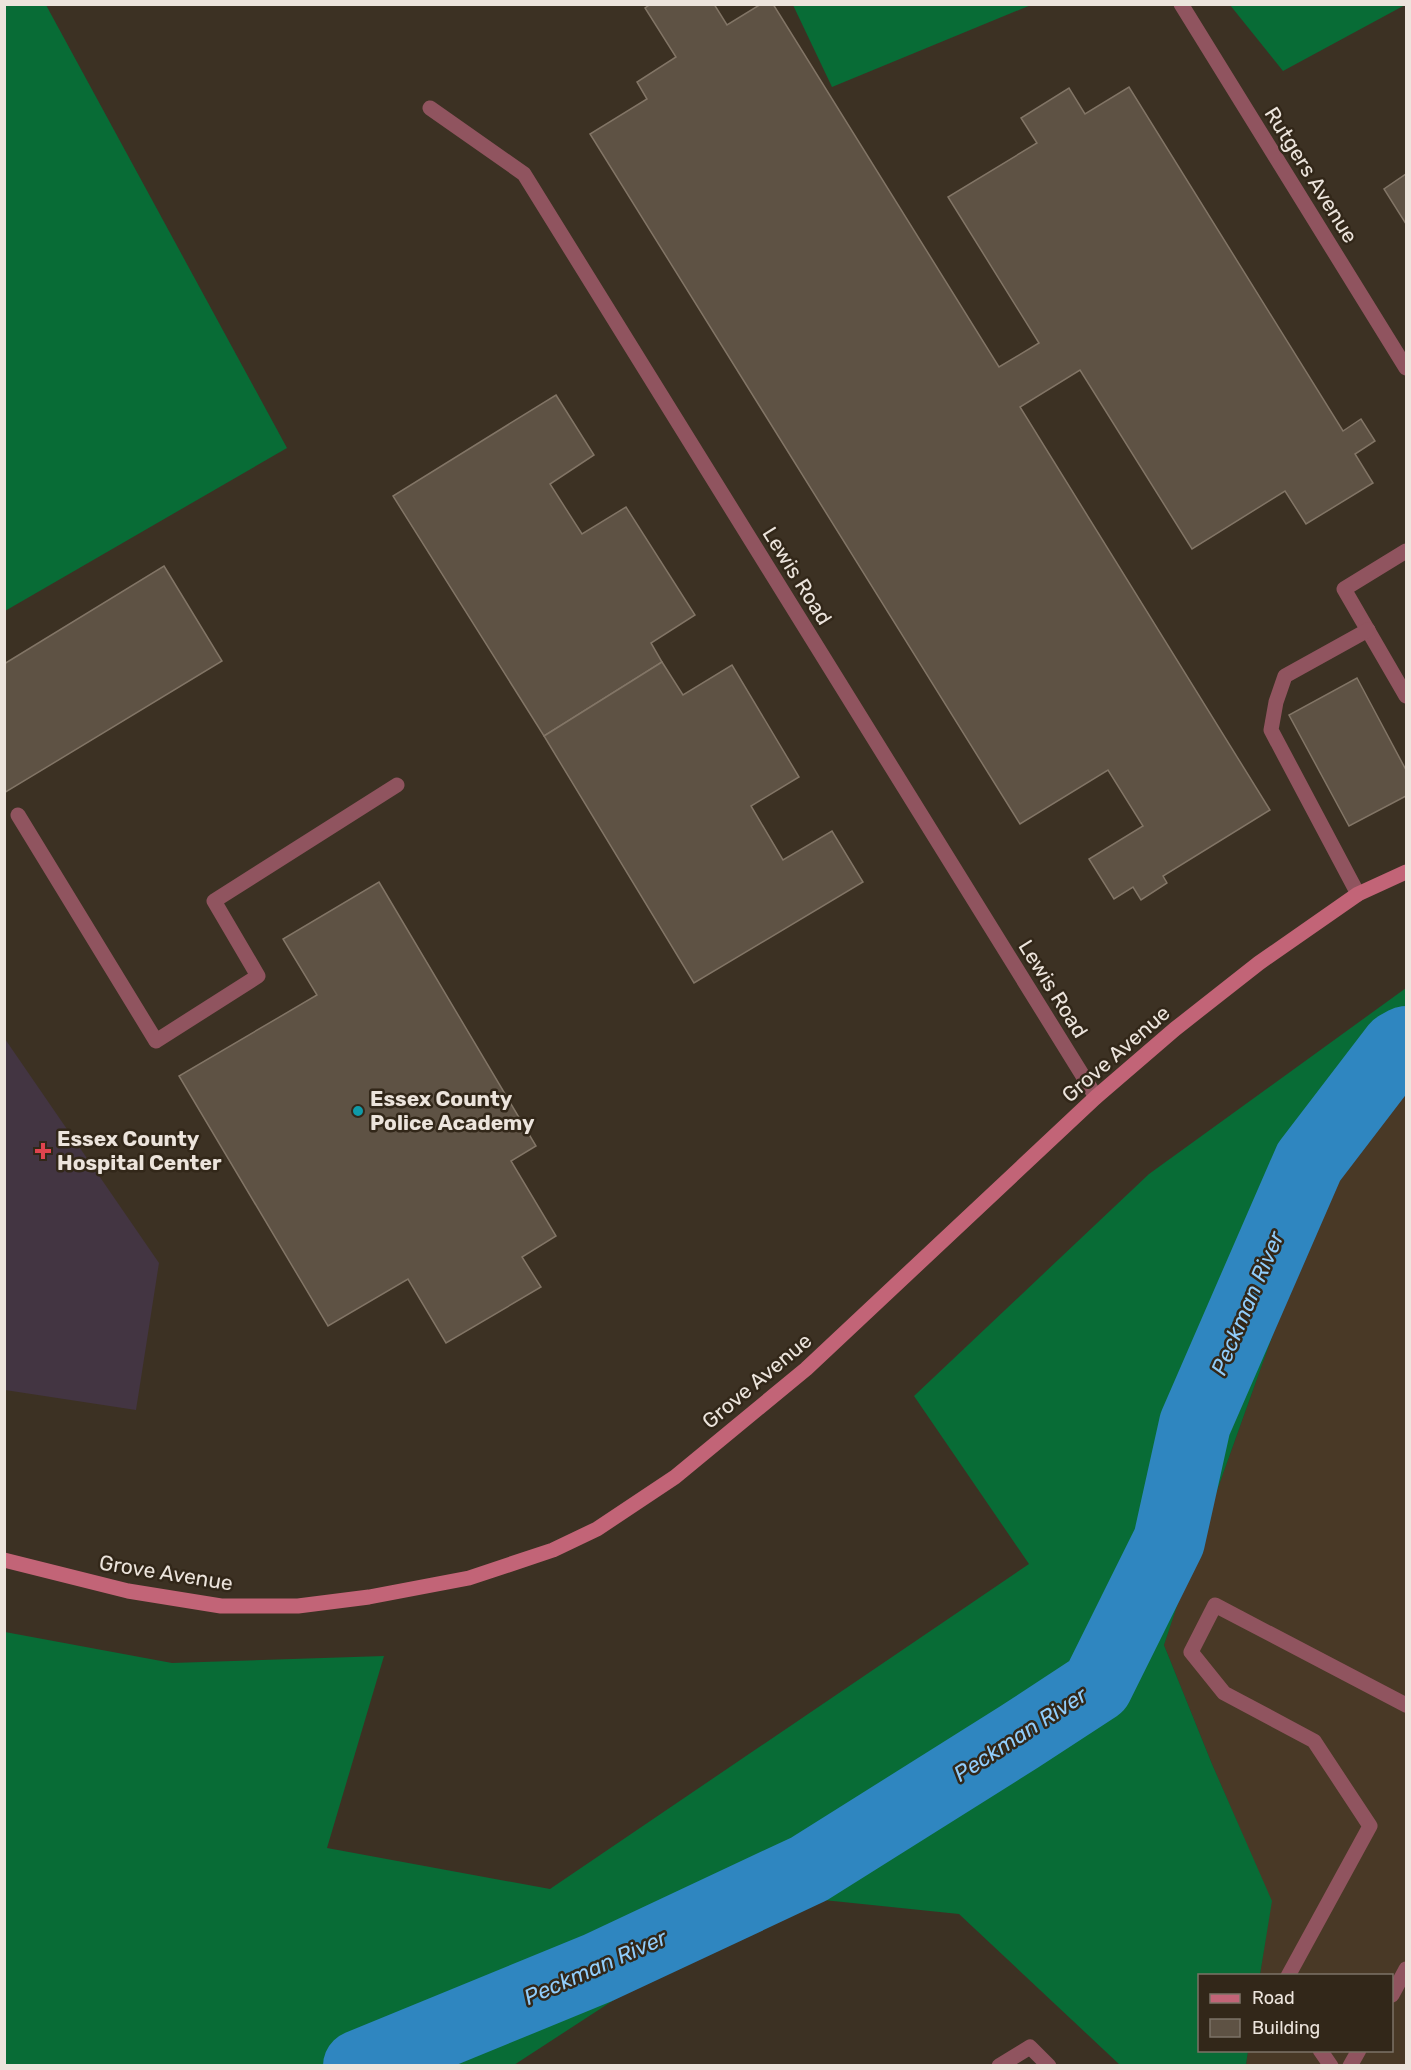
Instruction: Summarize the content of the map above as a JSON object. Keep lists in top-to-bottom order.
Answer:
{
  "streets": {
    "street": ["Rutgers Avenue", "Lewis Road", "Grove Avenue"]
  },
  "crossings": [
    ["Lewis Road", "Grove Avenue"]
  ],
  "water": ["Peckman River"],
  "places": {
    "other": ["Essex County Police Academy"],
    "health": ["Essex County Hospital Center"]
  },
  "legend": ["Road", "Building"]
}
